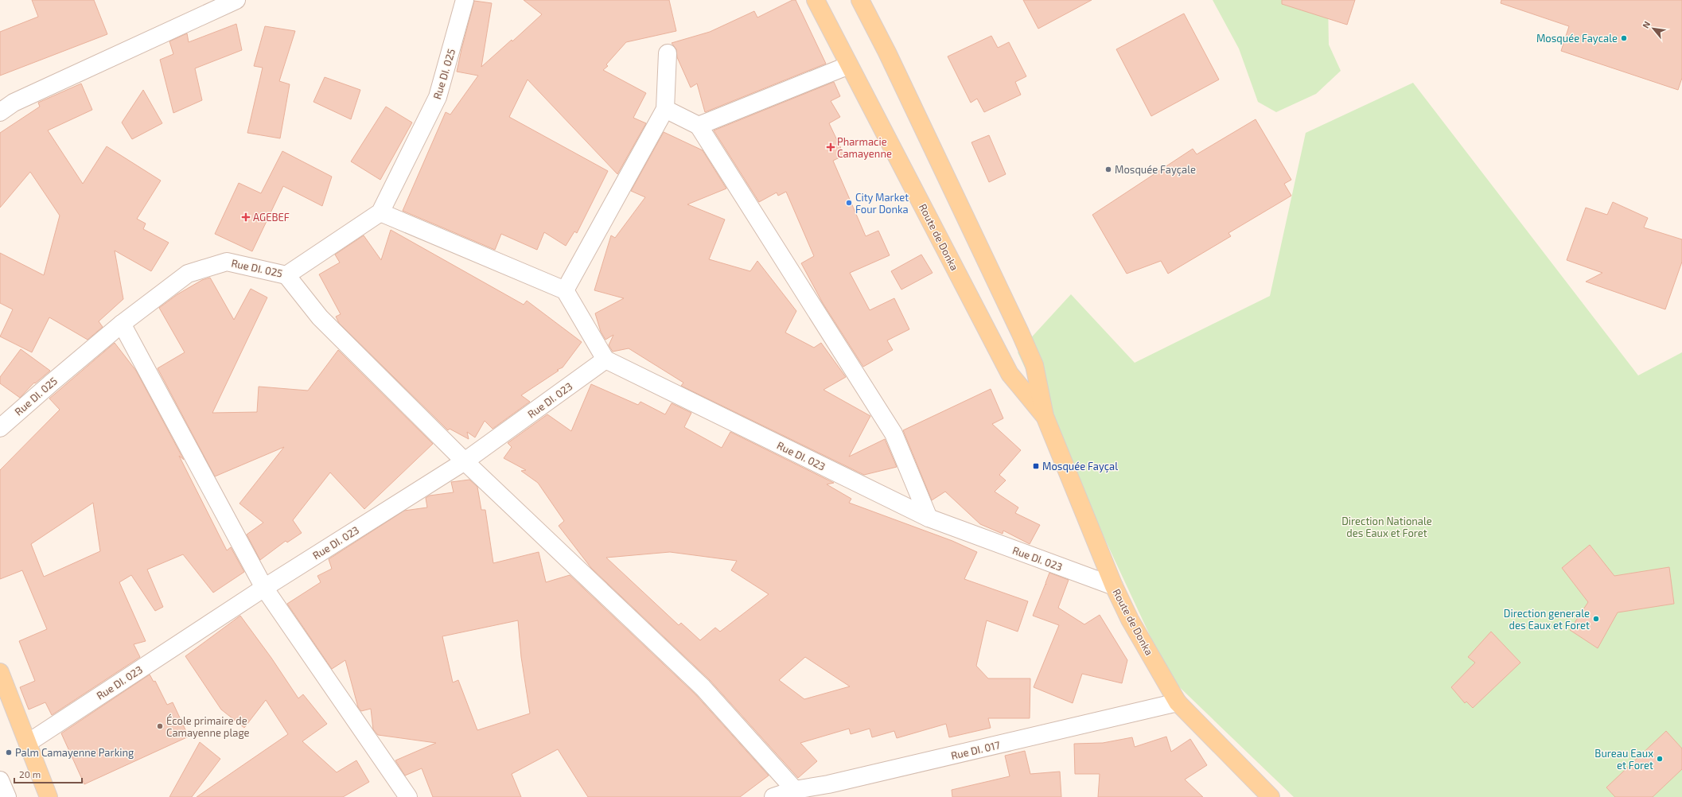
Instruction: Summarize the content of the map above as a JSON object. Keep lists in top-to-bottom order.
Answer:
{
  "streets": {
    "main road": ["Route de Donka"],
    "street": ["Rue DI. 025", "Rue DI. 023", "Rue DI. 017"]
  },
  "crossings": [
    ["Route de Donka", "Rue DI. 023"],
    ["Route de Donka", "Rue DI. 017"]
  ],
  "parks": ["Direction Nationale des Eaux et Foret"],
  "places": {
    "other": [
      "Mosquée Faycale",
      "Mosquée Fayçale",
      "City Market Four Donka",
      "Direction generale des Eaux et Foret",
      "École primaire de Camayenne plage",
      "Palm Camayenne Parking",
      "Bureau Eaux et Foret"
    ],
    "health": ["Pharmacie Camayenne", "AGEBEF"],
    "transit": ["Mosquée Fayçal"]
  },
  "scale_bar": "20 m",
  "north": "top left"
}
